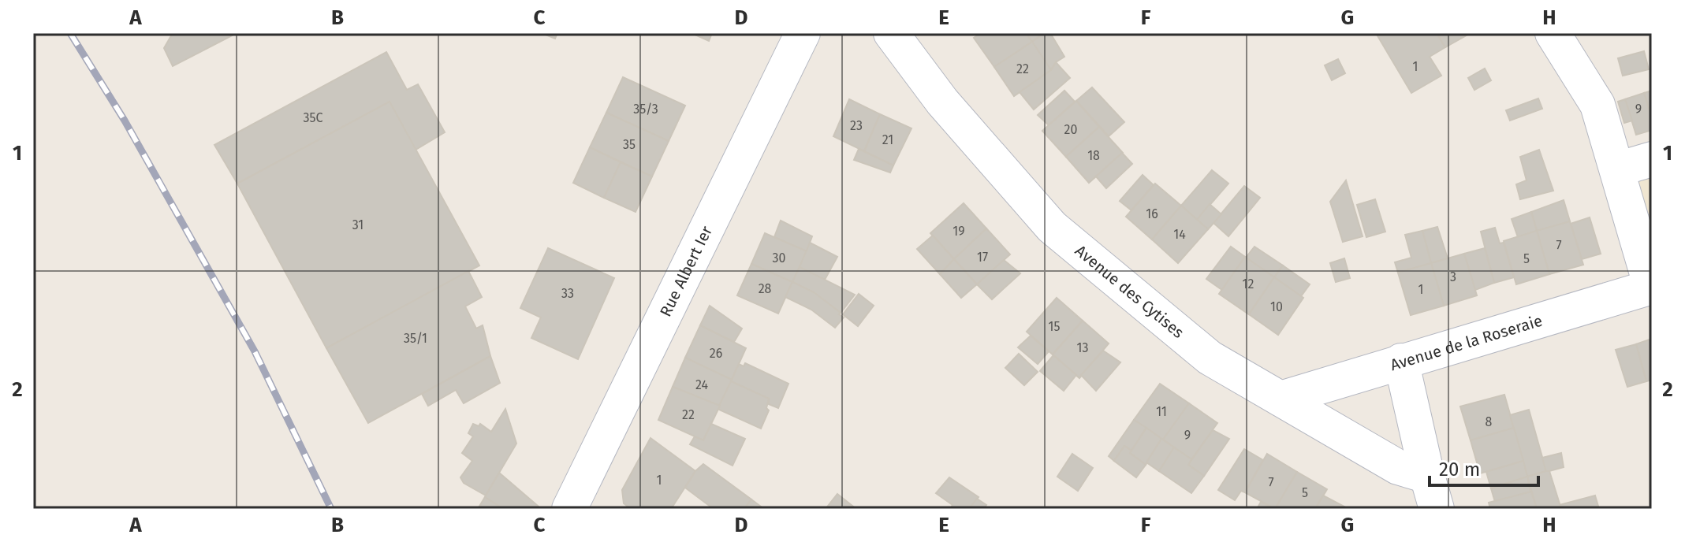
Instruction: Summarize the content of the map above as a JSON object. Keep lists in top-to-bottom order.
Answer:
{
  "streets": {
    "street": ["Rue Albert Ier", "Avenue des Cytises", "Avenue de la Roseraie"]
  },
  "crossings": [
    ["Avenue des Cytises", "Avenue de la Roseraie"]
  ],
  "house_numbers": [
    "1",
    "22",
    "35/3",
    "9",
    "35C",
    "23",
    "20",
    "21",
    "35",
    "18",
    "16",
    "31",
    "19",
    "14",
    "7",
    "17",
    "30",
    "5",
    "3",
    "12",
    "28",
    "1",
    "33",
    "10",
    "15",
    "35/1",
    "13",
    "26",
    "24",
    "11",
    "22",
    "8",
    "9",
    "1",
    "7",
    "5"
  ],
  "scale_bar": "20 m",
  "grid": {
    "columns": [
      "A",
      "B",
      "C",
      "D",
      "E",
      "F",
      "G",
      "H"
    ],
    "rows": ["1", "2"]
  }
}
